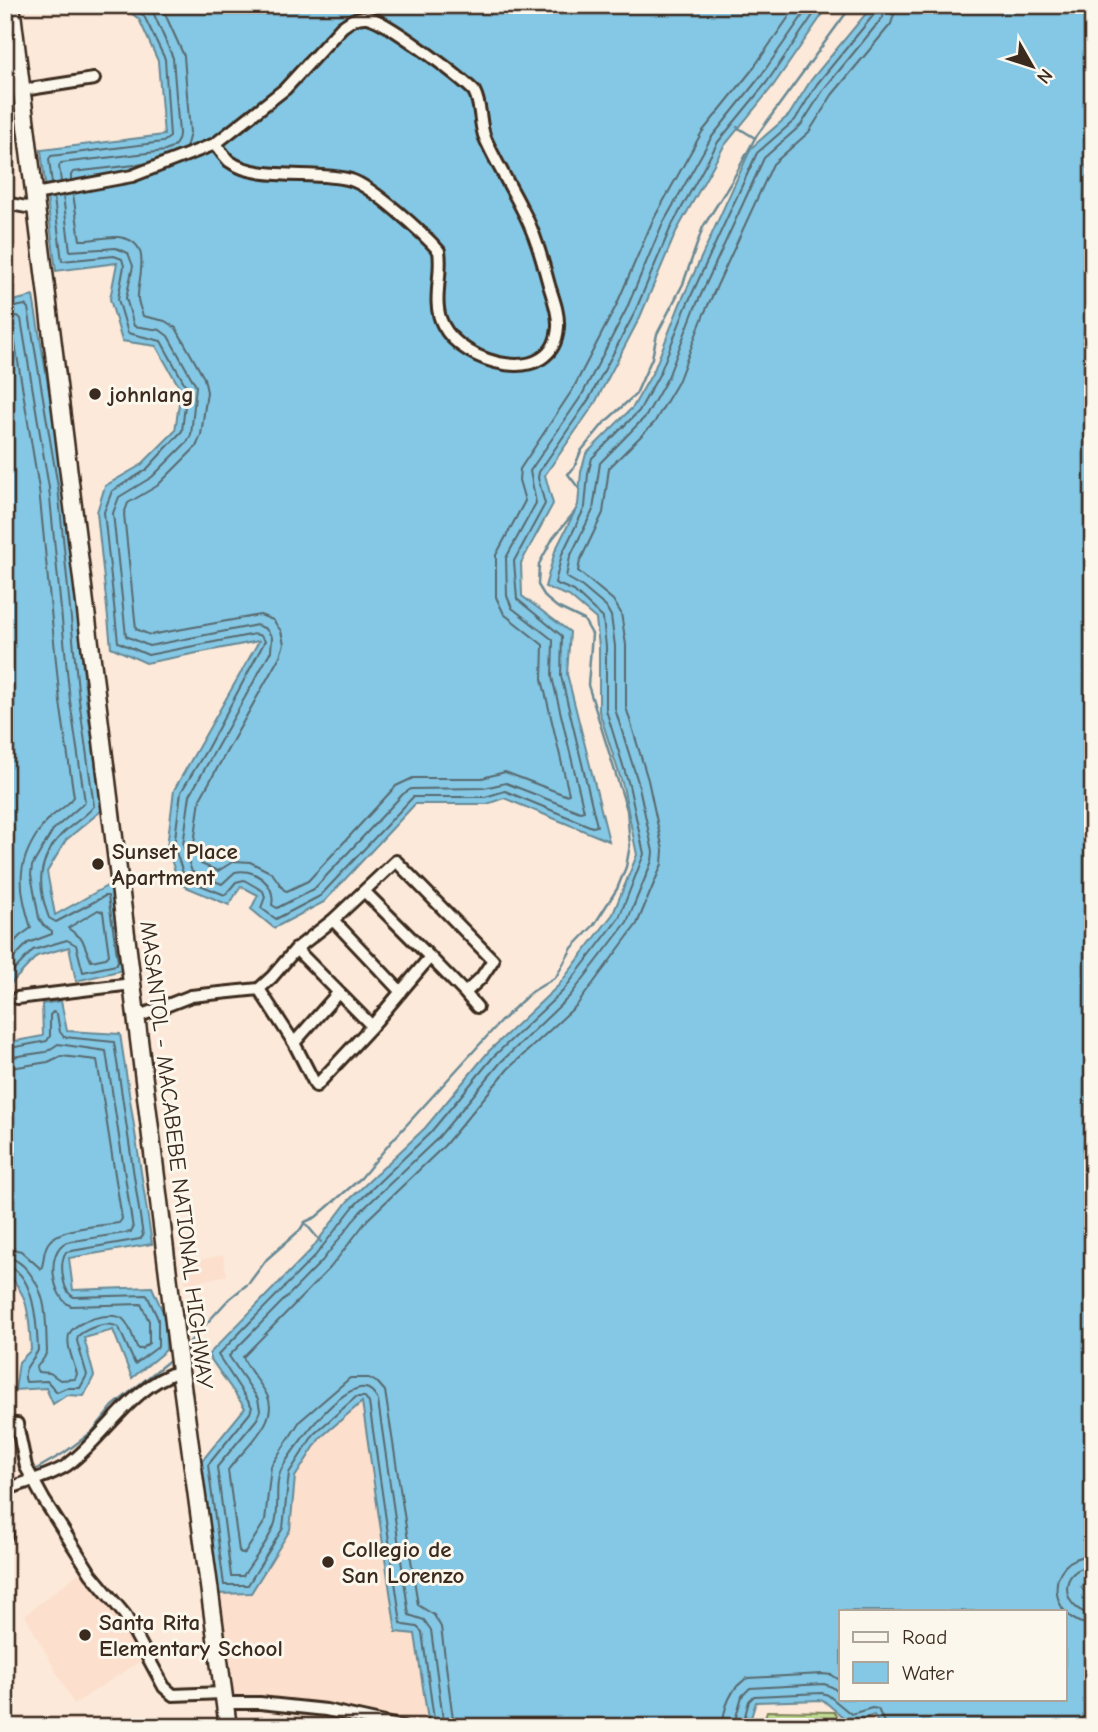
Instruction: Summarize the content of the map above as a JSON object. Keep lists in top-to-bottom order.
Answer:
{
  "streets": {
    "main road": ["MASANTOL - MACABEBE NATIONAL HIGHWAY"]
  },
  "places": [
    "johnlang",
    "Sunset Place Apartment",
    "Collegio de San Lorenzo",
    "Santa Rita Elementary School"
  ],
  "legend": ["Road", "Water"],
  "north": "bottom right"
}
